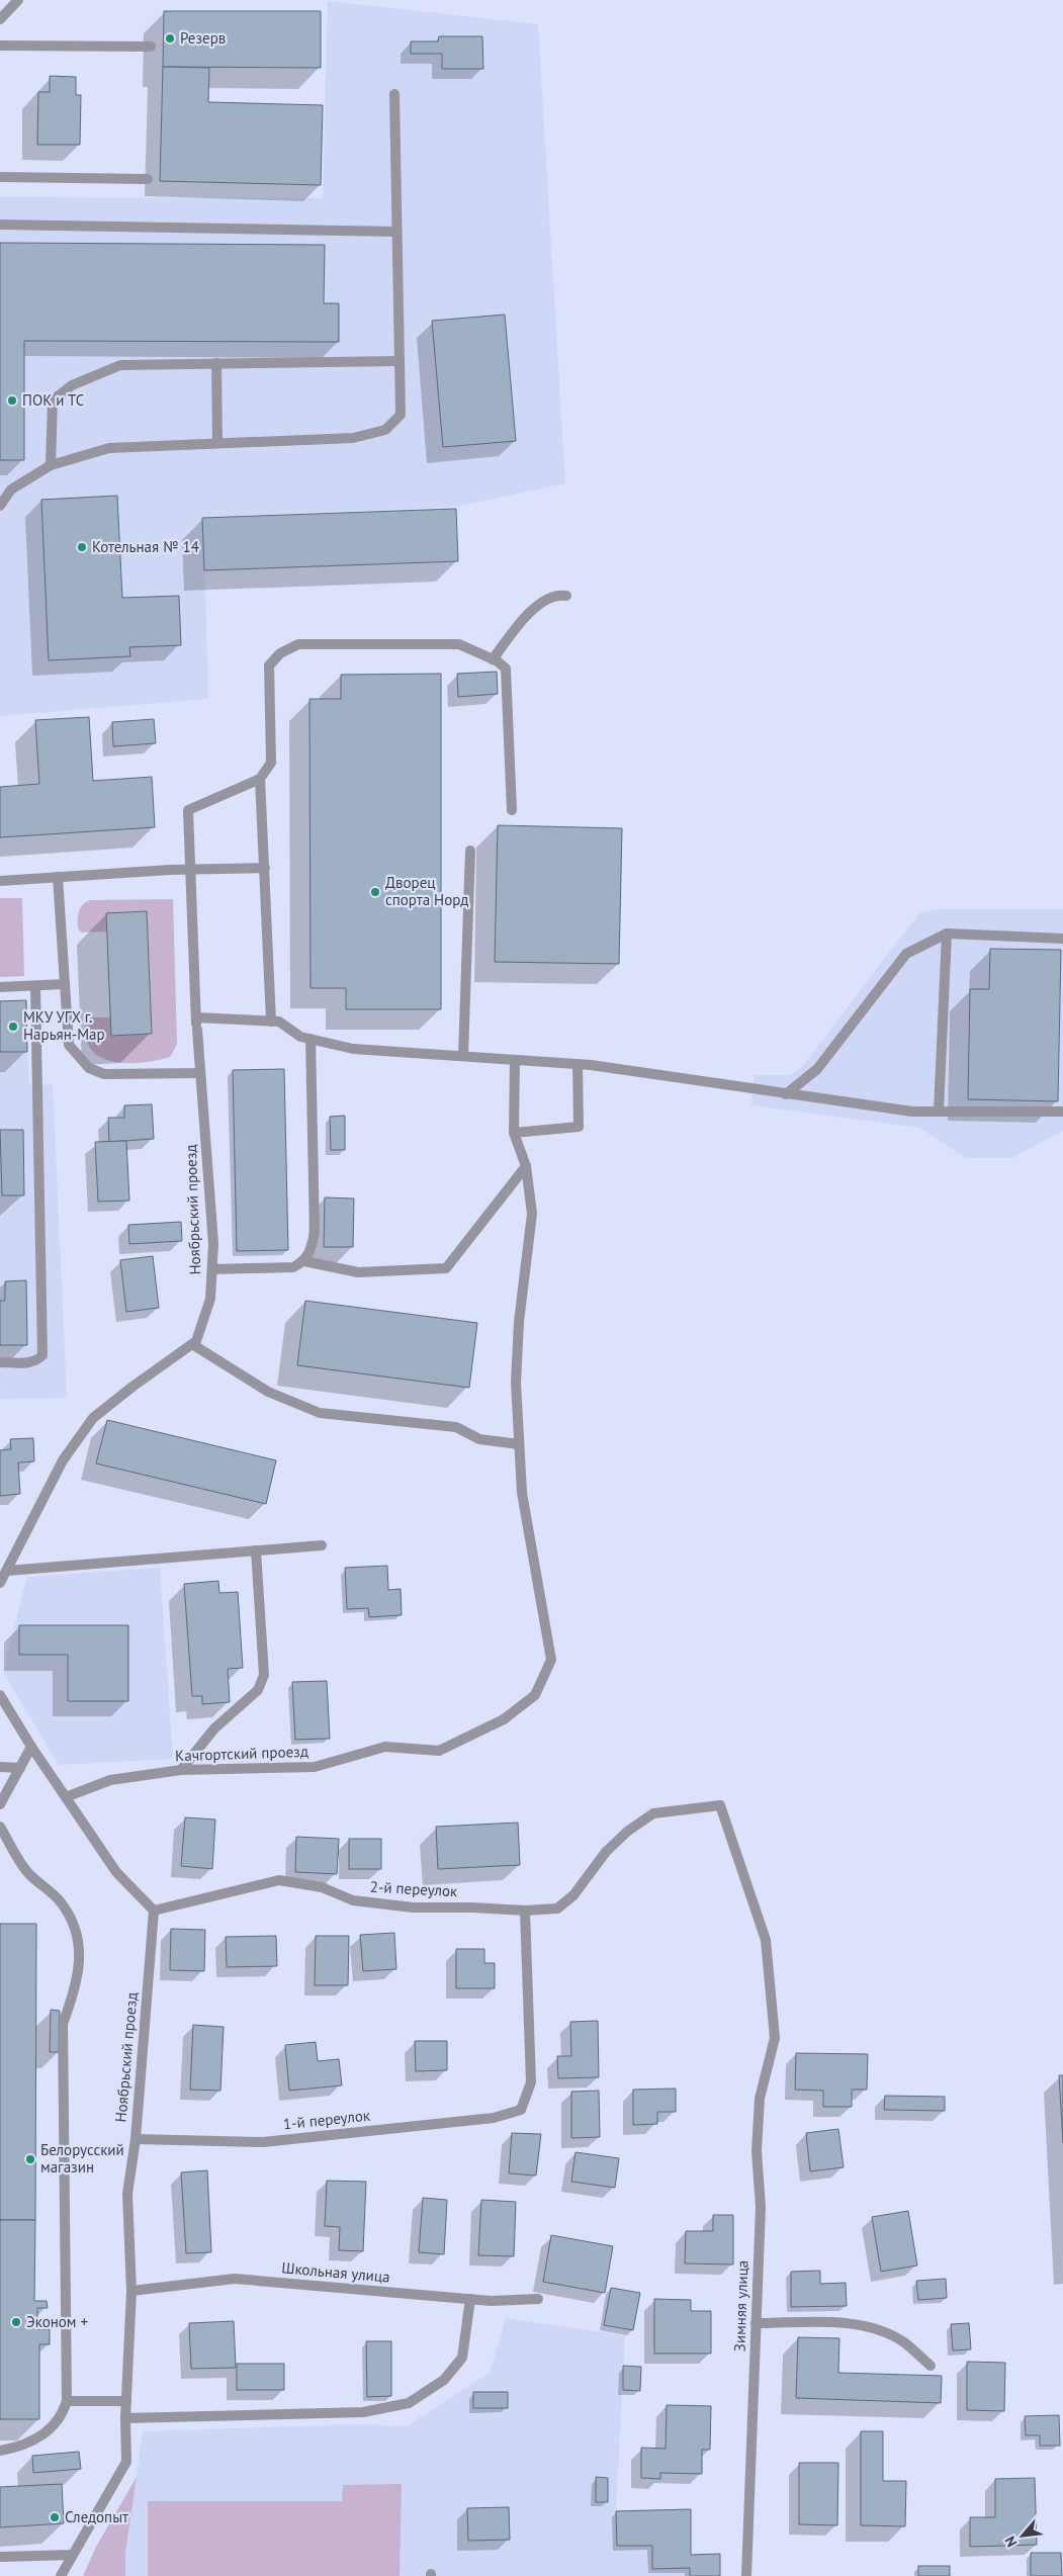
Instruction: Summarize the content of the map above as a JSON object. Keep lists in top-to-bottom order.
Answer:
{
  "streets": {
    "street": [
      "Ноябрьский проезд",
      "Качгортский проезд",
      "2-й переулок",
      "1-й переулок",
      "Школьная улица",
      "Зимняя улица"
    ]
  },
  "crossings": [
    ["Ноябрьский проезд", "2-й переулок"],
    ["Ноябрьский проезд", "1-й переулок"],
    ["Ноябрьский проезд", "Школьная улица"],
    ["2-й переулок", "1-й переулок"],
    ["2-й переулок", "Зимняя улица"]
  ],
  "places": [
    "Резерв",
    "ПОК и ТС",
    "Котельная № 14",
    "Дворец спорта Норд",
    "МКУ УГХ г. Нарьян-Мар",
    "Белорусский магазин",
    "Эконом +",
    "Следопыт"
  ],
  "north": "bottom left"
}
